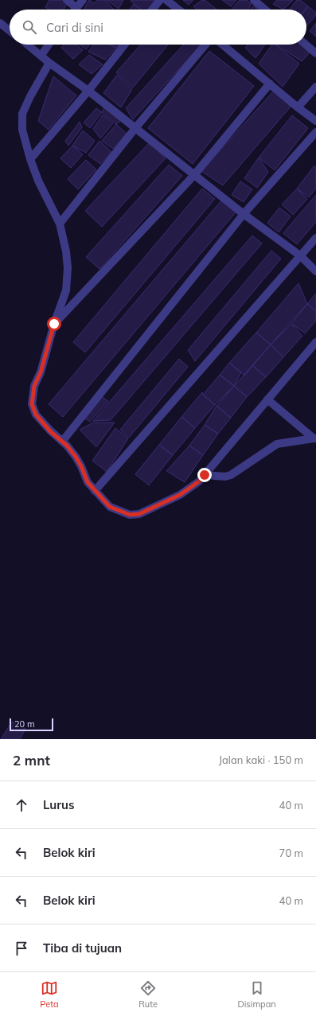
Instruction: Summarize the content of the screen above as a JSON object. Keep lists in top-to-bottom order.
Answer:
{
  "scale_bar": "20 m",
  "page": {
    "search": "Cari di sini",
    "scale": "20 m",
    "heading": ["2 mnt", "Jalan kaki · 150 m"],
    "list": [
      ["Lurus", "40 m"],
      ["Belok kiri", "70 m"],
      ["Belok kiri", "40 m"],
      "Tiba di tujuan"
    ],
    "nav": ["Peta", "Rute", "Disimpan"]
  }
}
